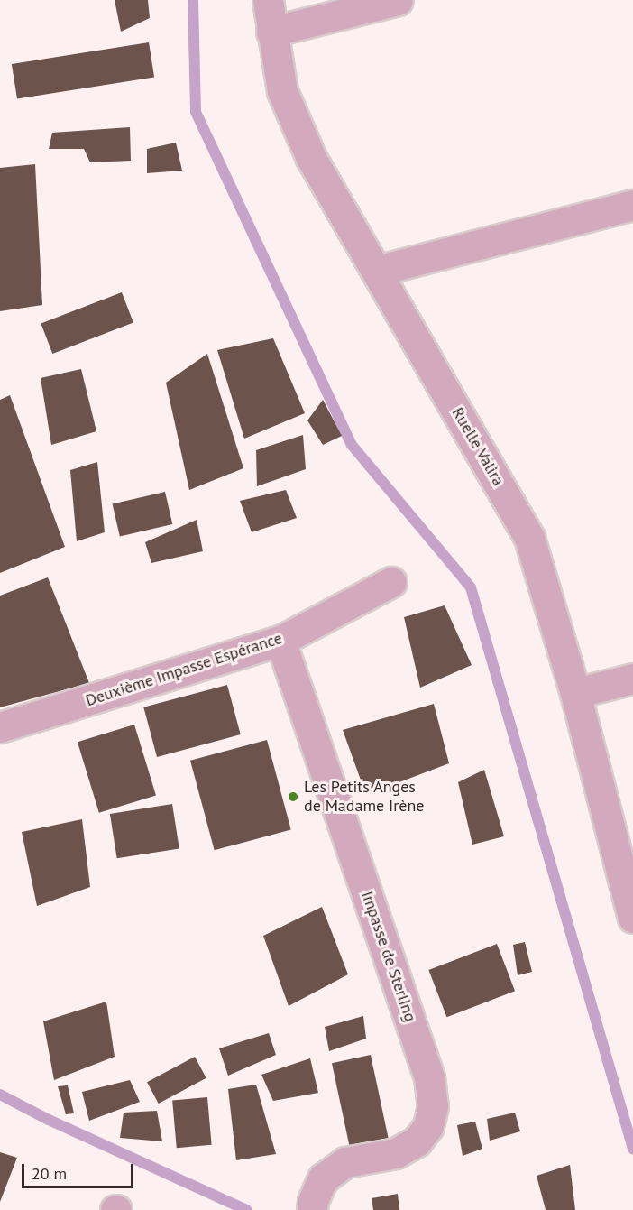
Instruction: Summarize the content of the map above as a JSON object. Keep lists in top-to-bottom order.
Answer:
{
  "streets": {
    "street": ["Ruelle Valira", "Deuxième Impasse Espérance", "Impasse de Sterling"]
  },
  "crossings": [
    ["Deuxième Impasse Espérance", "Impasse de Sterling"]
  ],
  "places": ["Les Petits Anges de Madame Irène"],
  "scale_bar": "20 m"
}
